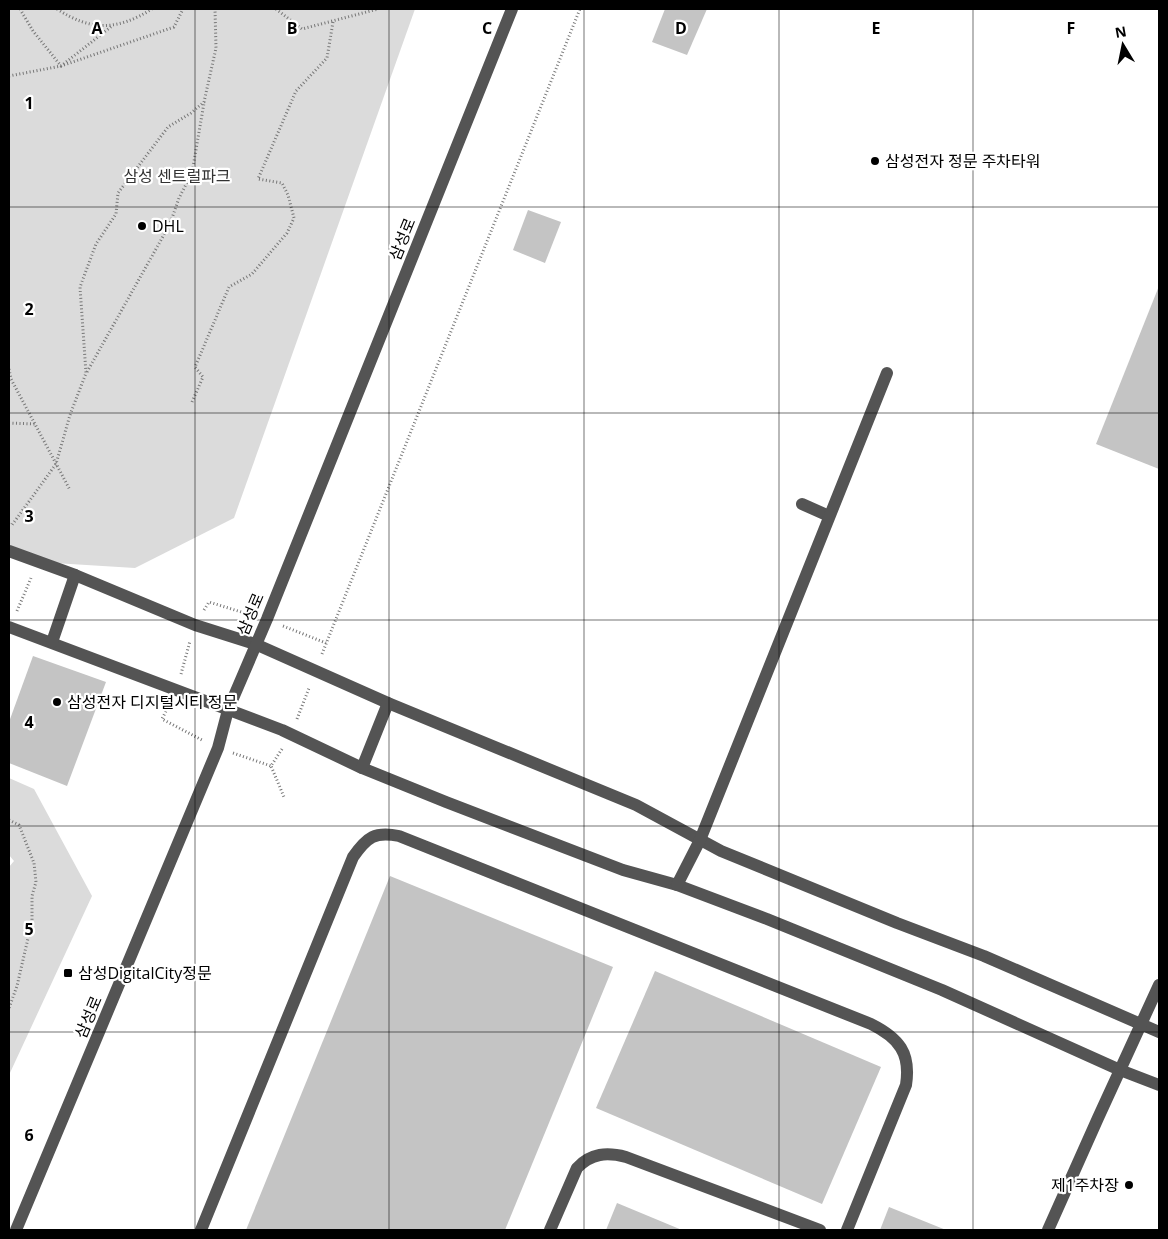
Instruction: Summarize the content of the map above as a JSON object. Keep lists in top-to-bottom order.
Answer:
{
  "streets": {
    "street": ["삼성로"]
  },
  "parks": ["삼성 센트럴파크"],
  "places": {
    "other": [
      "삼성전자 정문 주차타워",
      "DHL",
      "삼성전자 디지털시티 정문",
      "제1주차장"
    ],
    "transit": ["삼성DigitalCity정문"]
  },
  "north": "top",
  "grid": {
    "columns": [
      "A",
      "B",
      "C",
      "D",
      "E",
      "F"
    ],
    "rows": [
      "1",
      "2",
      "3",
      "4",
      "5",
      "6"
    ]
  }
}
